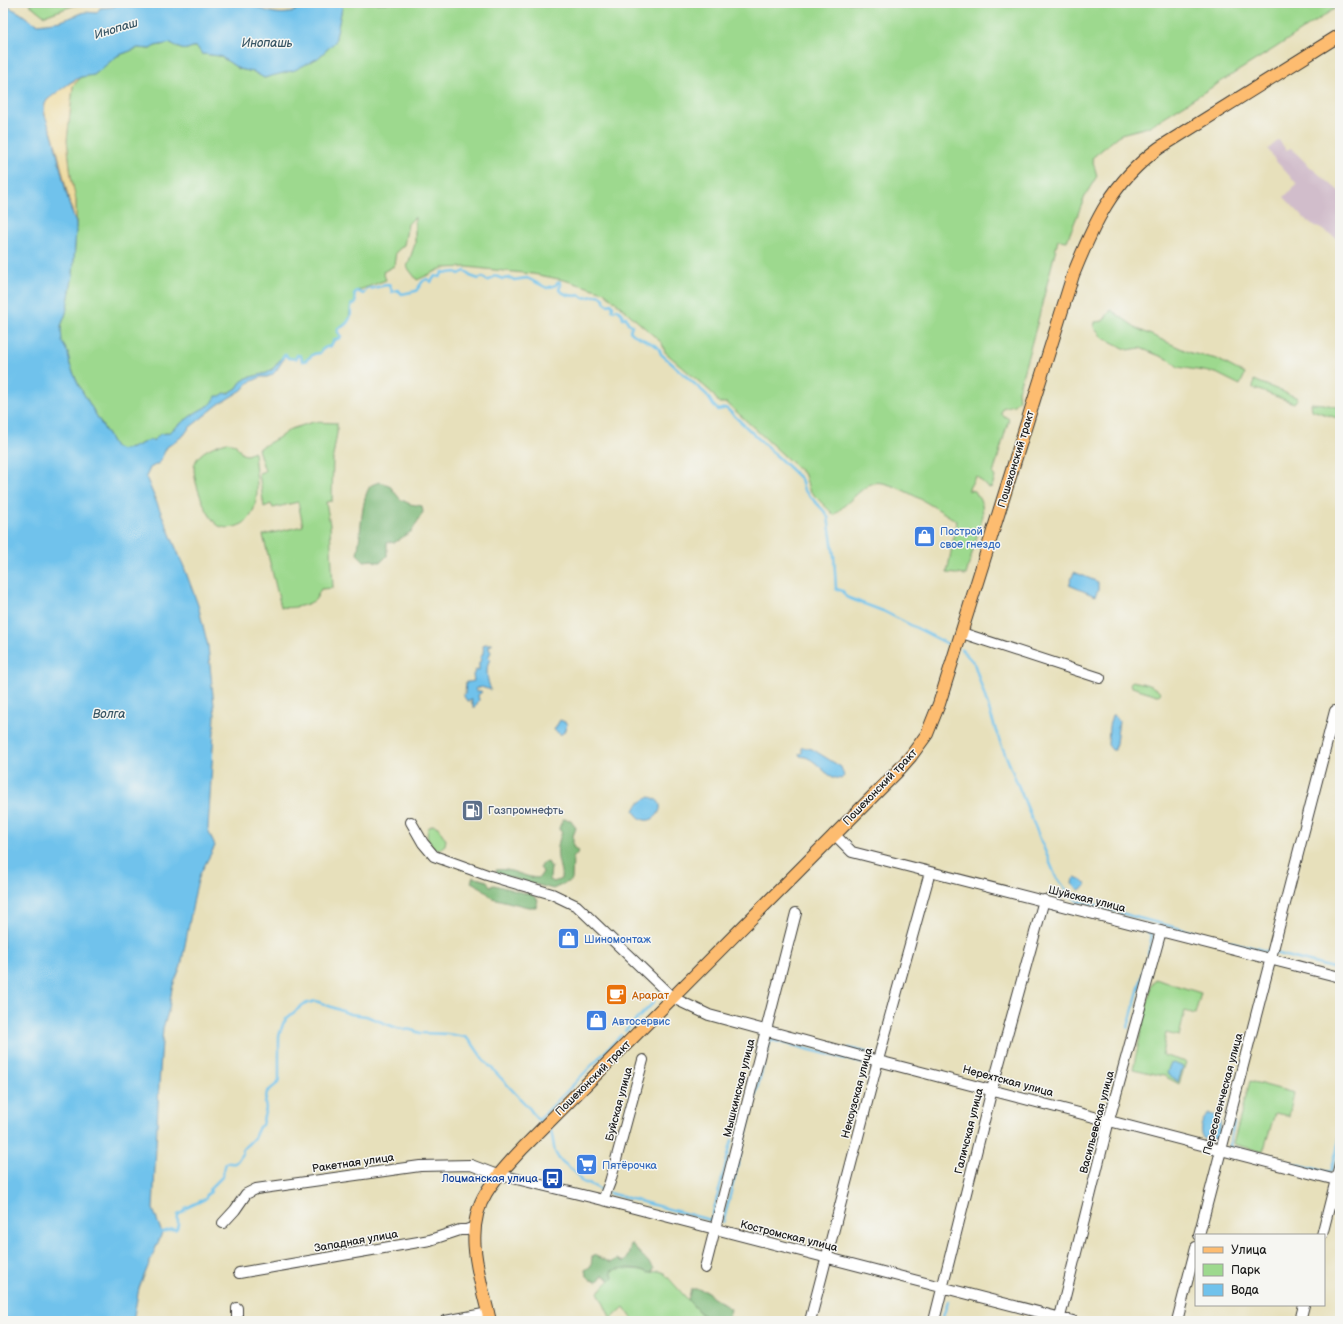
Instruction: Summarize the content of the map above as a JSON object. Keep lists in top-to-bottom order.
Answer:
{
  "streets": {
    "main road": ["Пошехонский тракт"],
    "street": [
      "Шуйская улица",
      "Нерехтская улица",
      "Мышкинская улица",
      "Некоузская улица",
      "Переселенческая улица",
      "Буйская улица",
      "Васильевская улица",
      "Галичская улица",
      "Ракетная улица",
      "Костромская улица",
      "Западная улица"
    ]
  },
  "crossings": [
    ["Пошехонский тракт", "Шуйская улица"],
    ["Пошехонский тракт", "Нерехтская улица"],
    ["Пошехонский тракт", "Ракетная улица"],
    ["Пошехонский тракт", "Костромская улица"],
    ["Пошехонский тракт", "Западная улица"],
    ["Шуйская улица", "Некоузская улица"],
    ["Шуйская улица", "Переселенческая улица"],
    ["Шуйская улица", "Васильевская улица"],
    ["Шуйская улица", "Галичская улица"],
    ["Нерехтская улица", "Мышкинская улица"],
    ["Нерехтская улица", "Некоузская улица"],
    ["Нерехтская улица", "Переселенческая улица"],
    ["Нерехтская улица", "Васильевская улица"],
    ["Нерехтская улица", "Галичская улица"],
    ["Мышкинская улица", "Костромская улица"],
    ["Некоузская улица", "Костромская улица"],
    ["Буйская улица", "Костромская улица"],
    ["Васильевская улица", "Костромская улица"],
    ["Галичская улица", "Костромская улица"],
    ["Ракетная улица", "Костромская улица"]
  ],
  "water": ["Инопаш", "Инопашь", "Волга"],
  "places": {
    "shop": ["Построй свое гнездо", "Шиномонтаж", "Автосервис"],
    "fuel station": ["Газпромнефть"],
    "cafe": ["Арарат"],
    "supermarket": ["Пятёрочка"],
    "bus stop": ["Лоцманская улица"]
  },
  "legend": ["Улица", "Парк", "Вода"]
}
